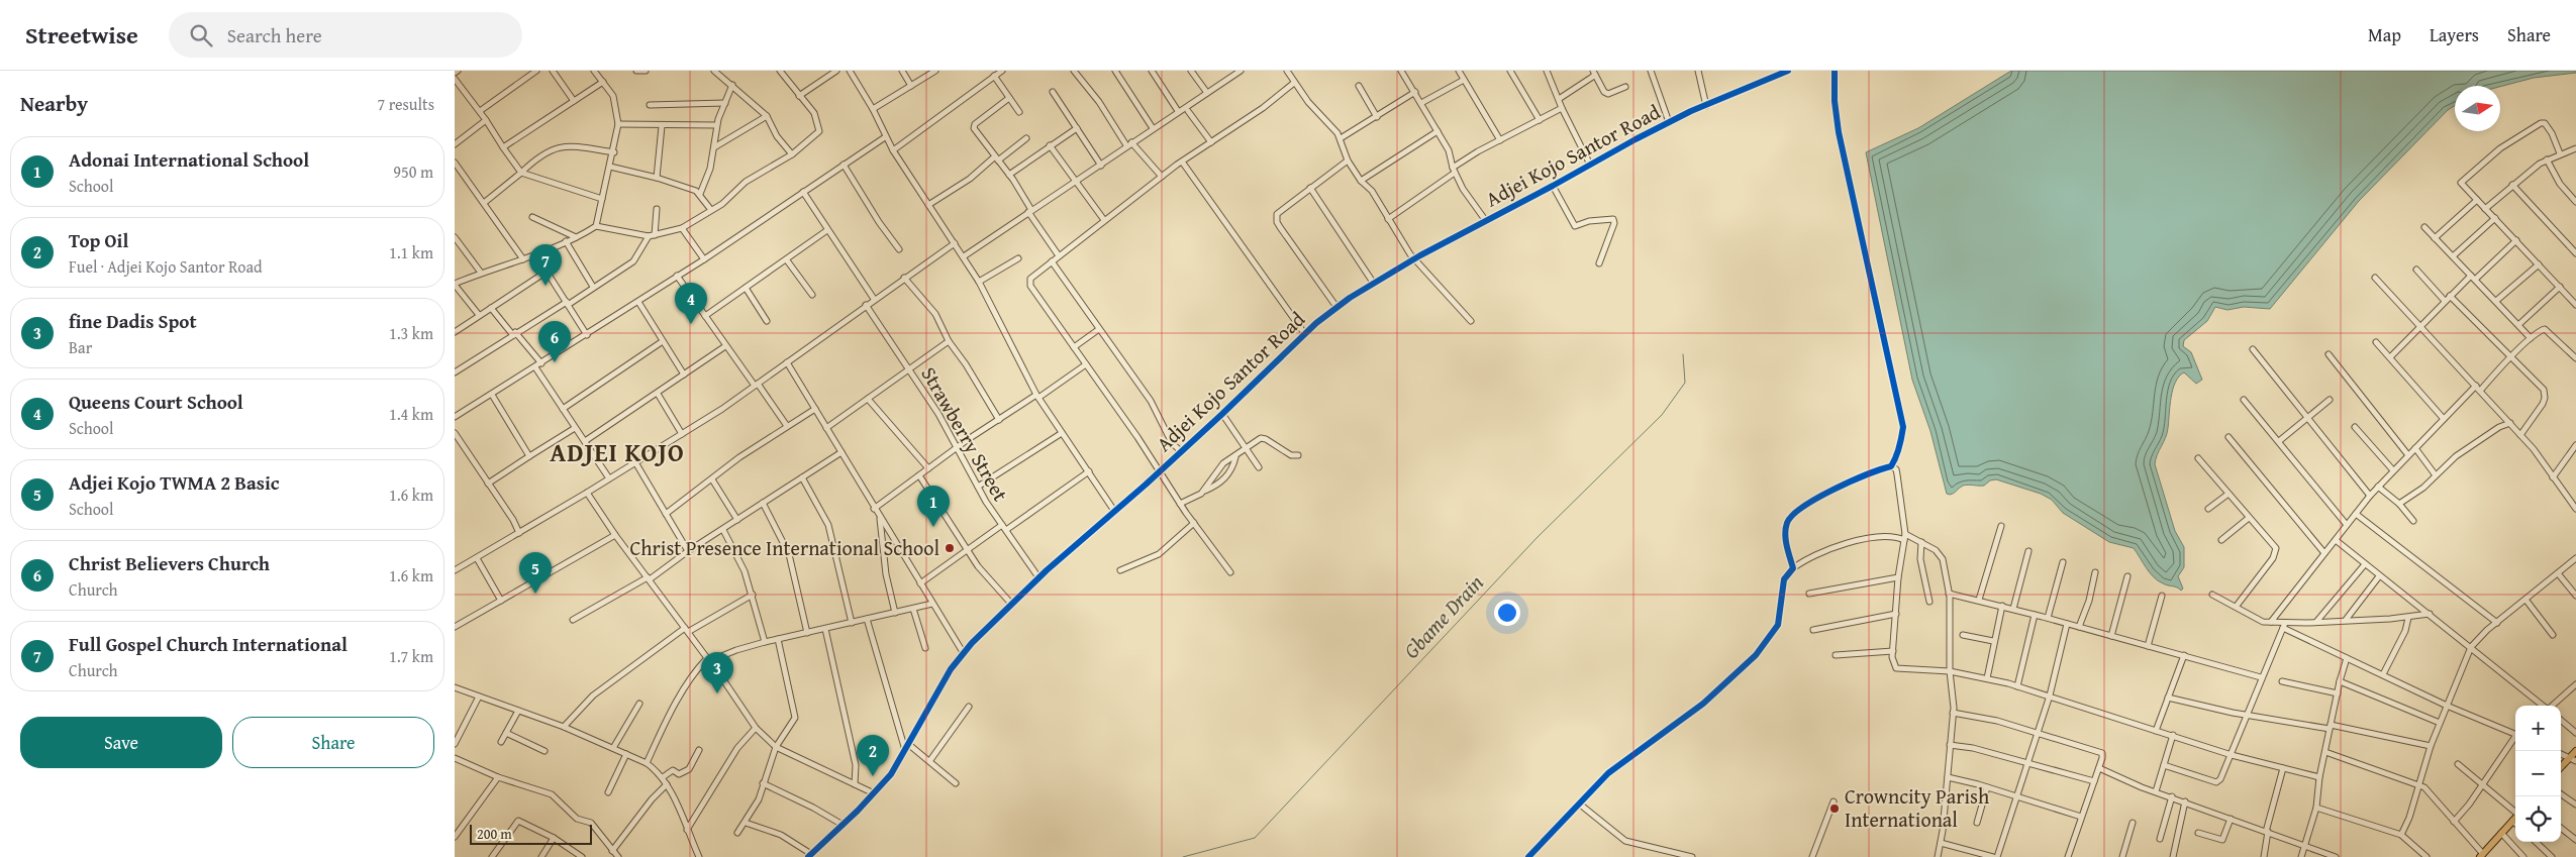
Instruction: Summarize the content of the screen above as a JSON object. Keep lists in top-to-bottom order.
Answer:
{
  "streets": {
    "street": ["Adjei Kojo Santor Road", "Strawberry Street"]
  },
  "crossings": [
    ["Adjei Kojo Santor Road", "Strawberry Street"]
  ],
  "districts": ["ADJEI KOJO"],
  "water": ["Gbame Drain"],
  "places": ["Christ Presence International School", "Crowncity Parish International"],
  "scale_bar": "200 m",
  "north": "right",
  "page": {
    "header": "Streetwise",
    "search": "Search here",
    "nav": ["Map", "Layers", "Share"],
    "heading": ["Nearby", "7 results"],
    "list": [
      {
        "mark": "1",
        "name": "Adonai International School",
        "note": "School",
        "value": "950 m"
      },
      {
        "mark": "2",
        "name": "Top Oil",
        "note": "Fuel · Adjei Kojo Santor Road",
        "value": "1.1 km"
      },
      {
        "mark": "3",
        "name": "fine Dadis Spot",
        "note": "Bar",
        "value": "1.3 km"
      },
      {
        "mark": "4",
        "name": "Queens Court School",
        "note": "School",
        "value": "1.4 km"
      },
      {
        "mark": "5",
        "name": "Adjei Kojo TWMA 2 Basic",
        "note": "School",
        "value": "1.6 km"
      },
      {
        "mark": "6",
        "name": "Christ Believers Church",
        "note": "Church",
        "value": "1.6 km"
      },
      {
        "mark": "7",
        "name": "Full Gospel Church International",
        "note": "Church",
        "value": "1.7 km"
      }
    ],
    "pins": [
      "7",
      "4",
      "6",
      "1",
      "5",
      "3",
      "2"
    ],
    "buttons": ["Save", "Share"],
    "map_buttons": ["+", "−"],
    "scale": "200 m"
  }
}
